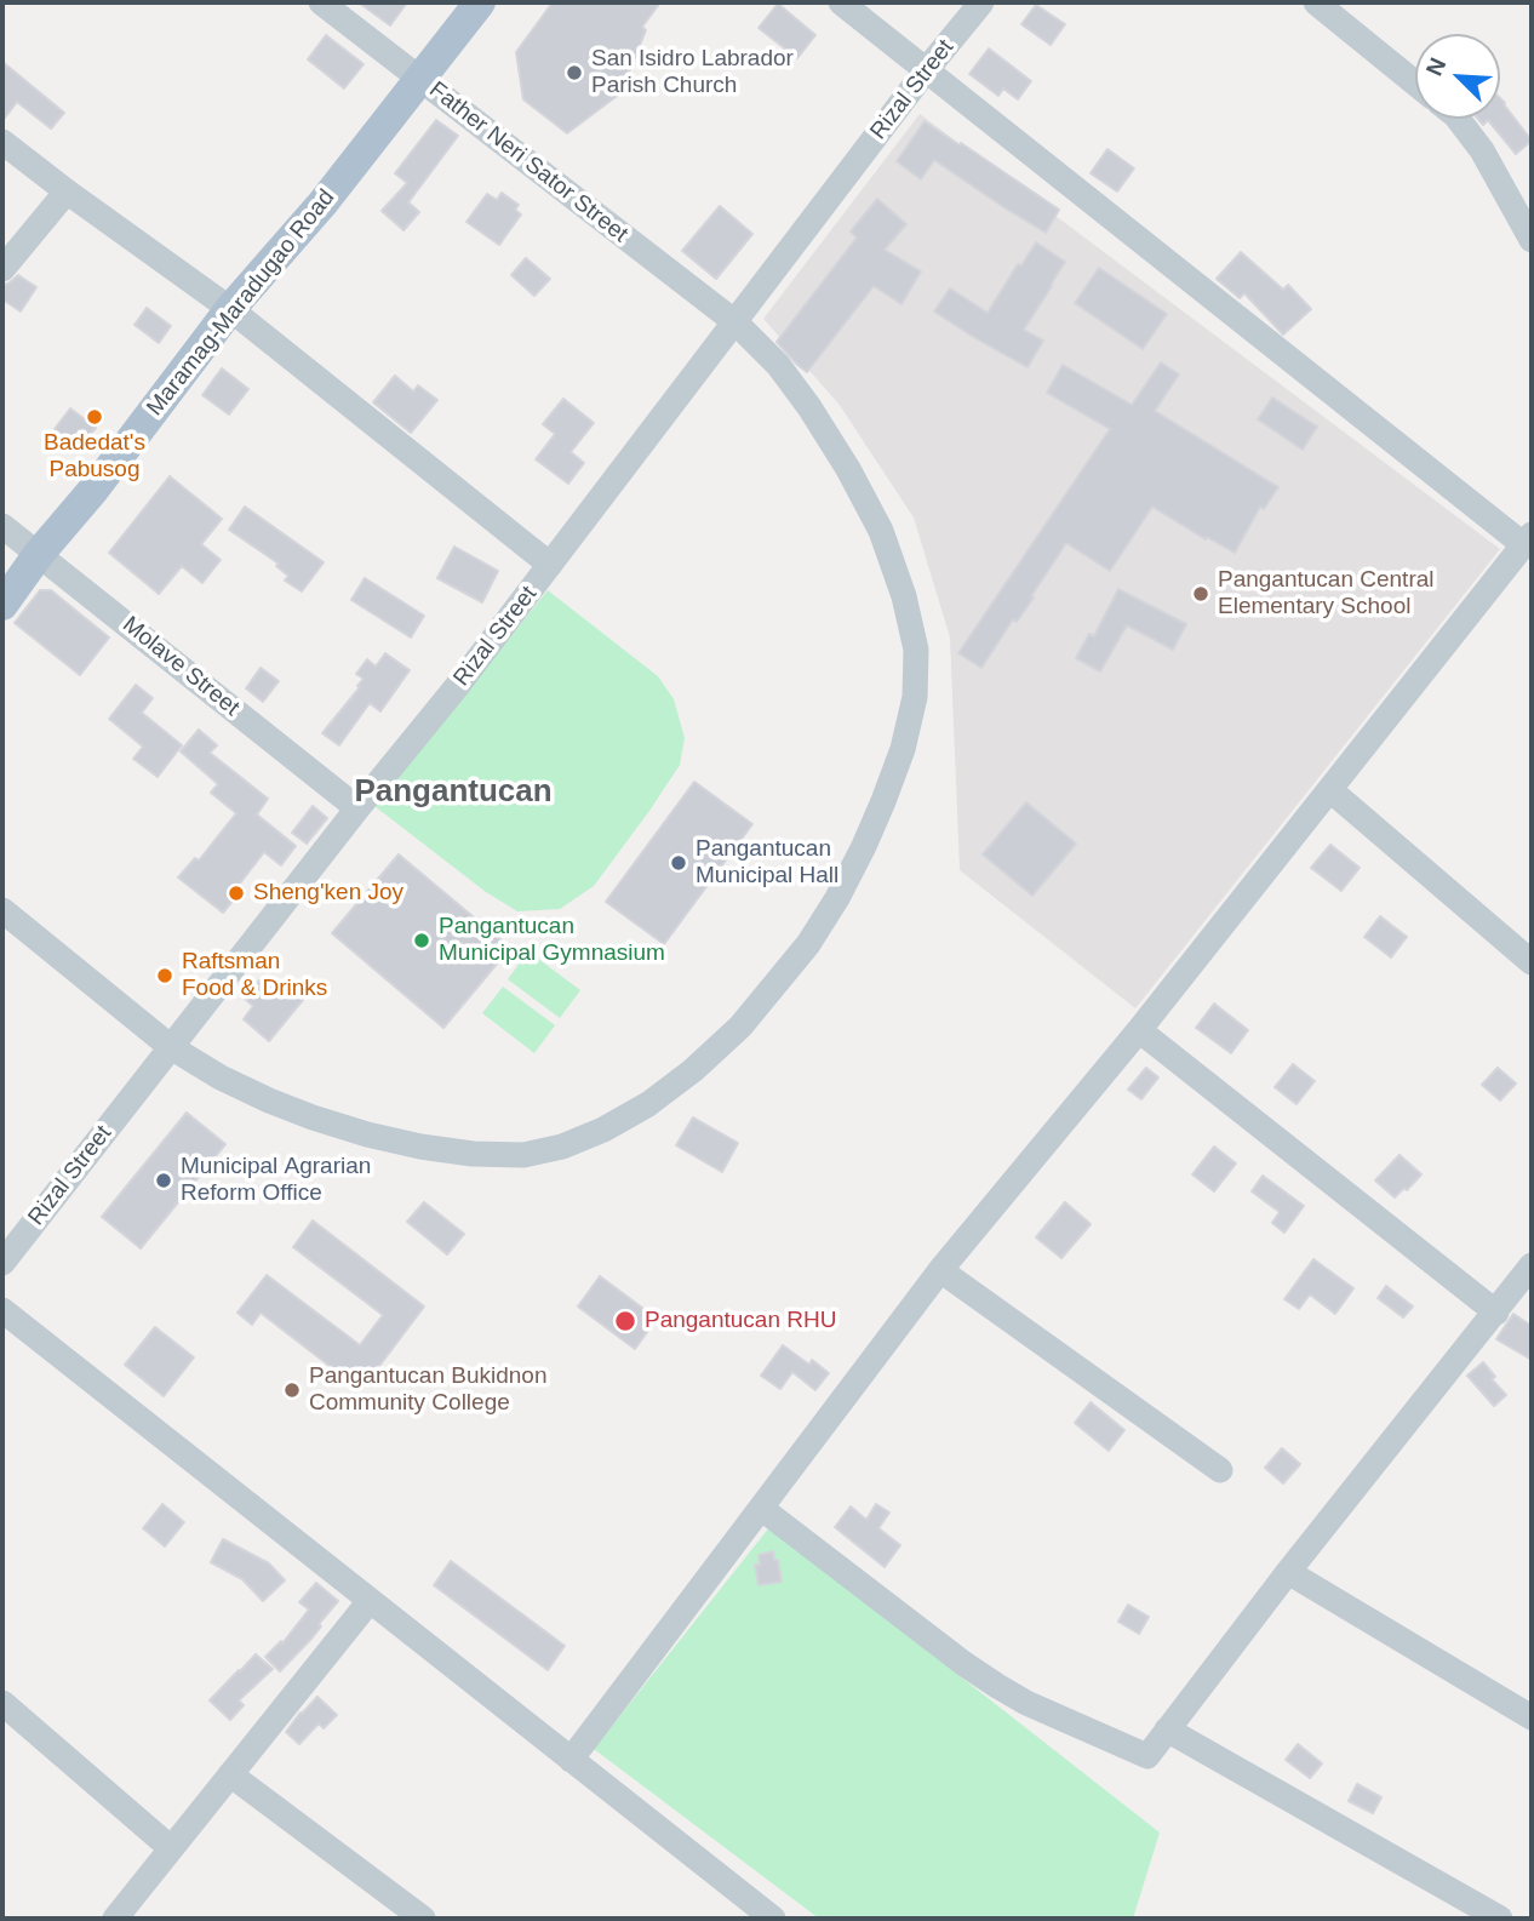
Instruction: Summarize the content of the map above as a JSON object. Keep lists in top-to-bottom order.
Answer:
{
  "streets": {
    "main road": ["Maramag-Maradugao Road"],
    "street": ["Rizal Street", "Father Neri Sator Street", "Molave Street"]
  },
  "crossings": [
    ["Rizal Street", "Father Neri Sator Street"],
    ["Rizal Street", "Molave Street"],
    ["Father Neri Sator Street", "Maramag-Maradugao Road"],
    ["Maramag-Maradugao Road", "Molave Street"]
  ],
  "districts": ["Pangantucan"],
  "places": [
    "San Isidro Labrador Parish Church",
    "Badedat's Pabusog",
    "Pangantucan Central Elementary School",
    "Pangantucan Municipal Hall",
    "Sheng'ken Joy",
    "Pangantucan Municipal Gymnasium",
    "Raftsman Food & Drinks",
    "Municipal Agrarian Reform Office",
    "Pangantucan RHU",
    "Pangantucan Bukidnon Community College"
  ],
  "north": "top left"
}
